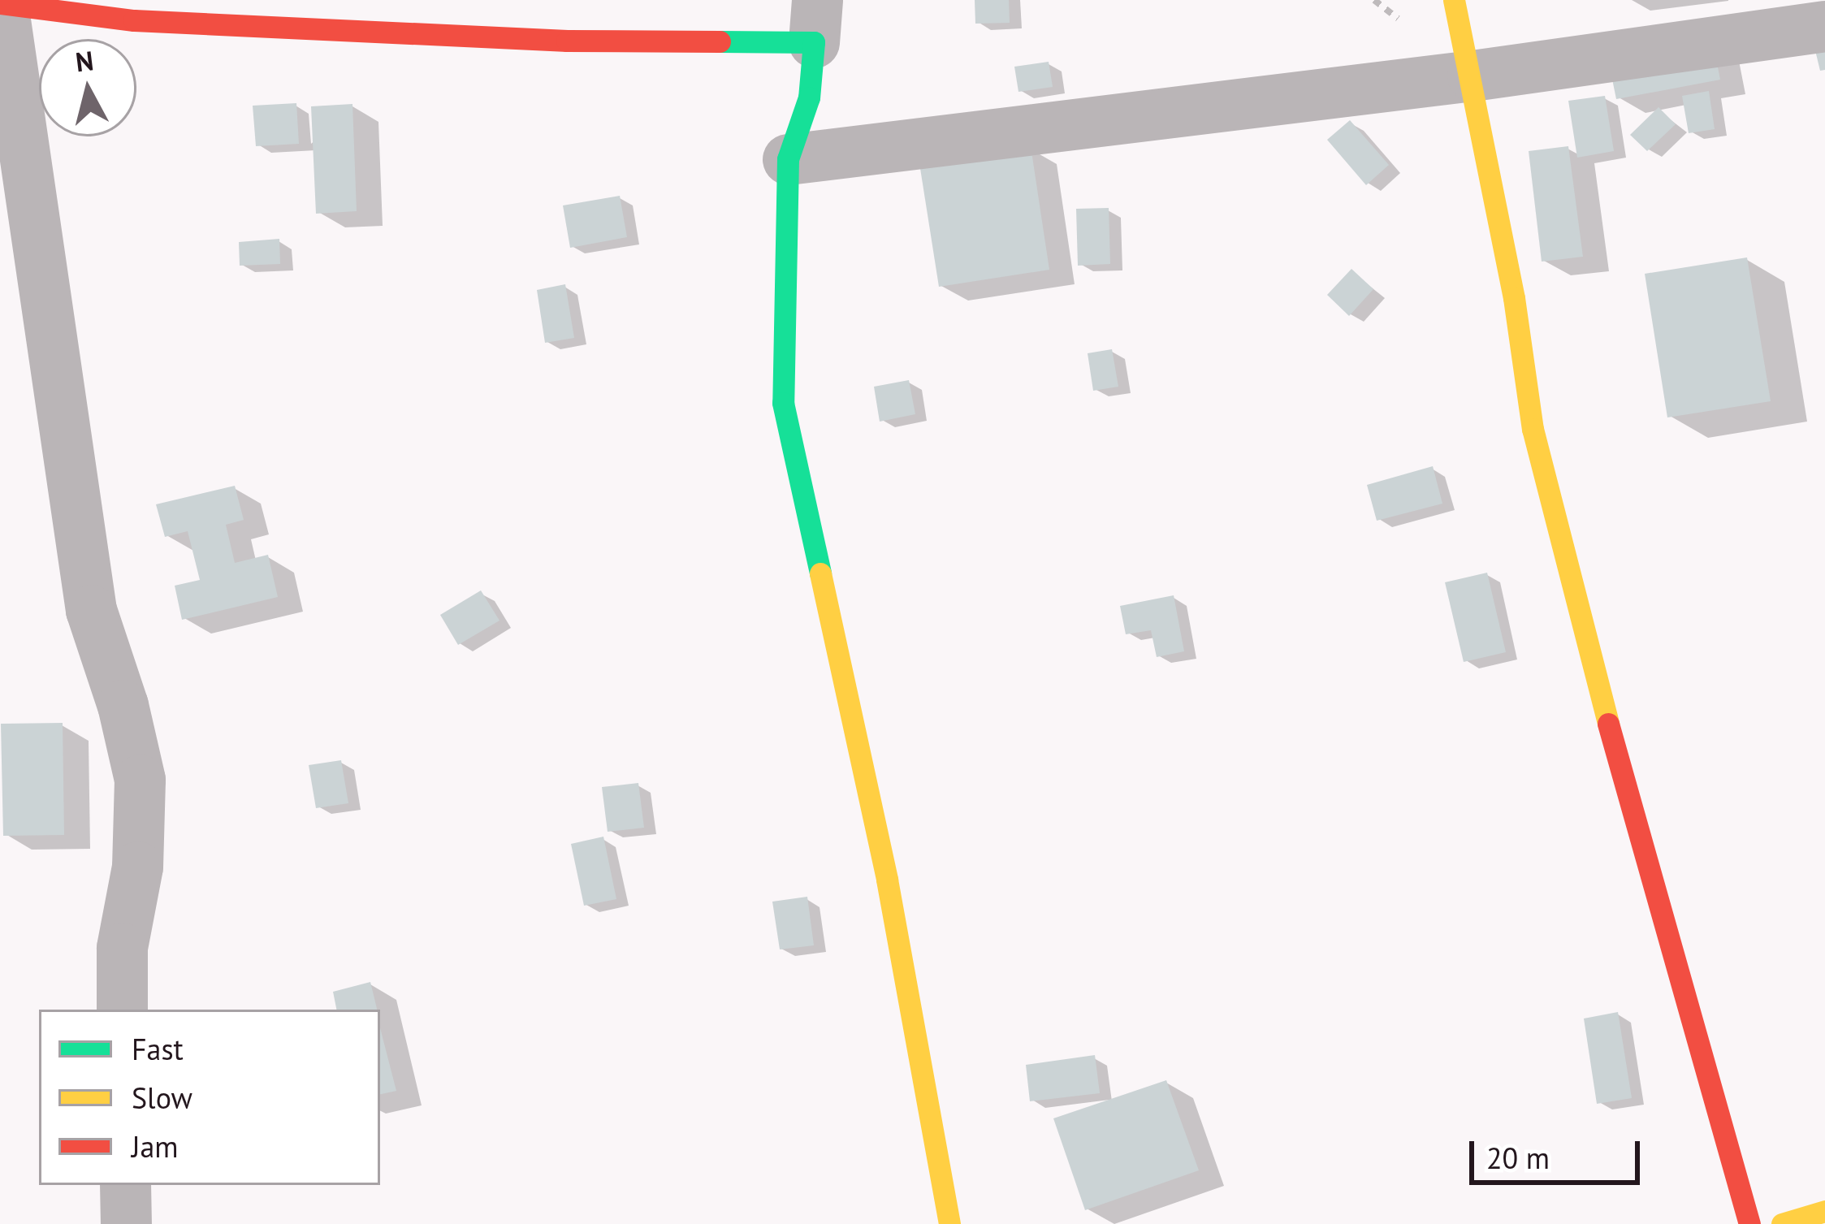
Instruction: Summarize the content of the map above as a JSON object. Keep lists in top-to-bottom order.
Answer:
{
  "legend": ["Fast", "Slow", "Jam"],
  "scale_bar": "20 m",
  "north": "top"
}
